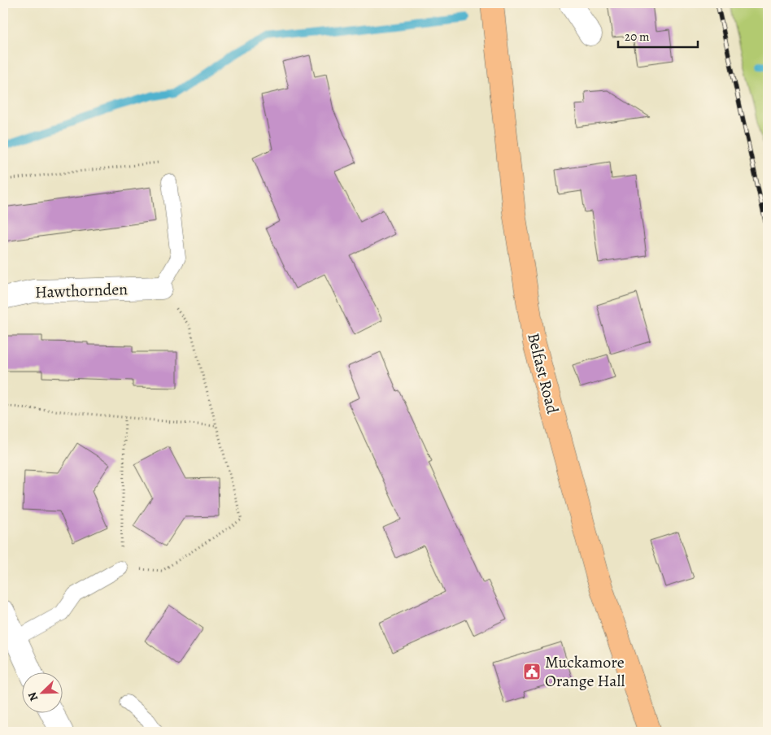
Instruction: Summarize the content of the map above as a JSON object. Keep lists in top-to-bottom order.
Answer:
{
  "streets": {
    "main road": ["Belfast Road"],
    "street": ["Hawthornden"]
  },
  "places": {
    "public building": ["Muckamore Orange Hall"]
  },
  "scale_bar": "20 m",
  "north": "bottom left"
}
